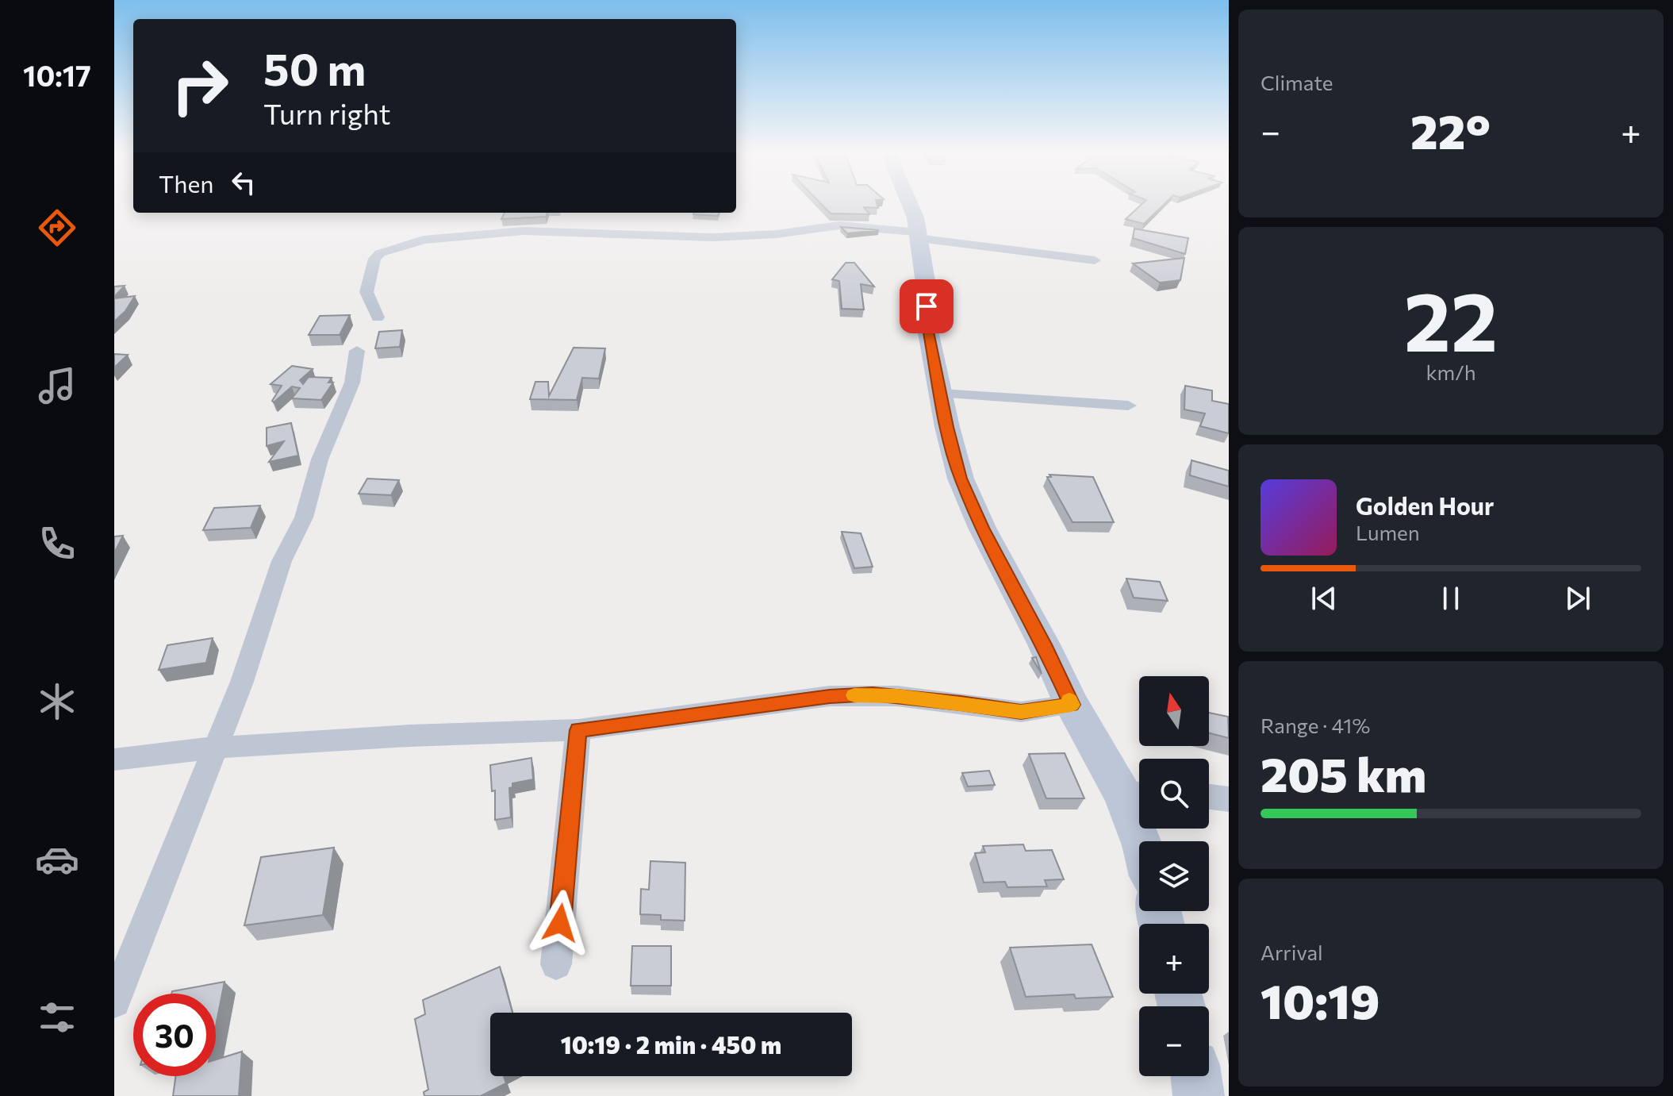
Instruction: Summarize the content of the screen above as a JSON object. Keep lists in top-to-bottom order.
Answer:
{
  "north": "top",
  "page": {
    "tabs": "10:17",
    "tile": [
      "Climate",
      ["22", "km/h"],
      ["Range · 41%", "205 km"],
      ["Arrival", "10:19"]
    ],
    "turn": ["50 m", "Turn right"],
    "heat": ["−", "22°", "+"],
    "then": "Then",
    "song": ["Golden Hour", "Lumen"],
    "map_buttons": ["+", "−"],
    "limit": "30",
    "trip": "10:19 · 2 min · 450 m"
  }
}
